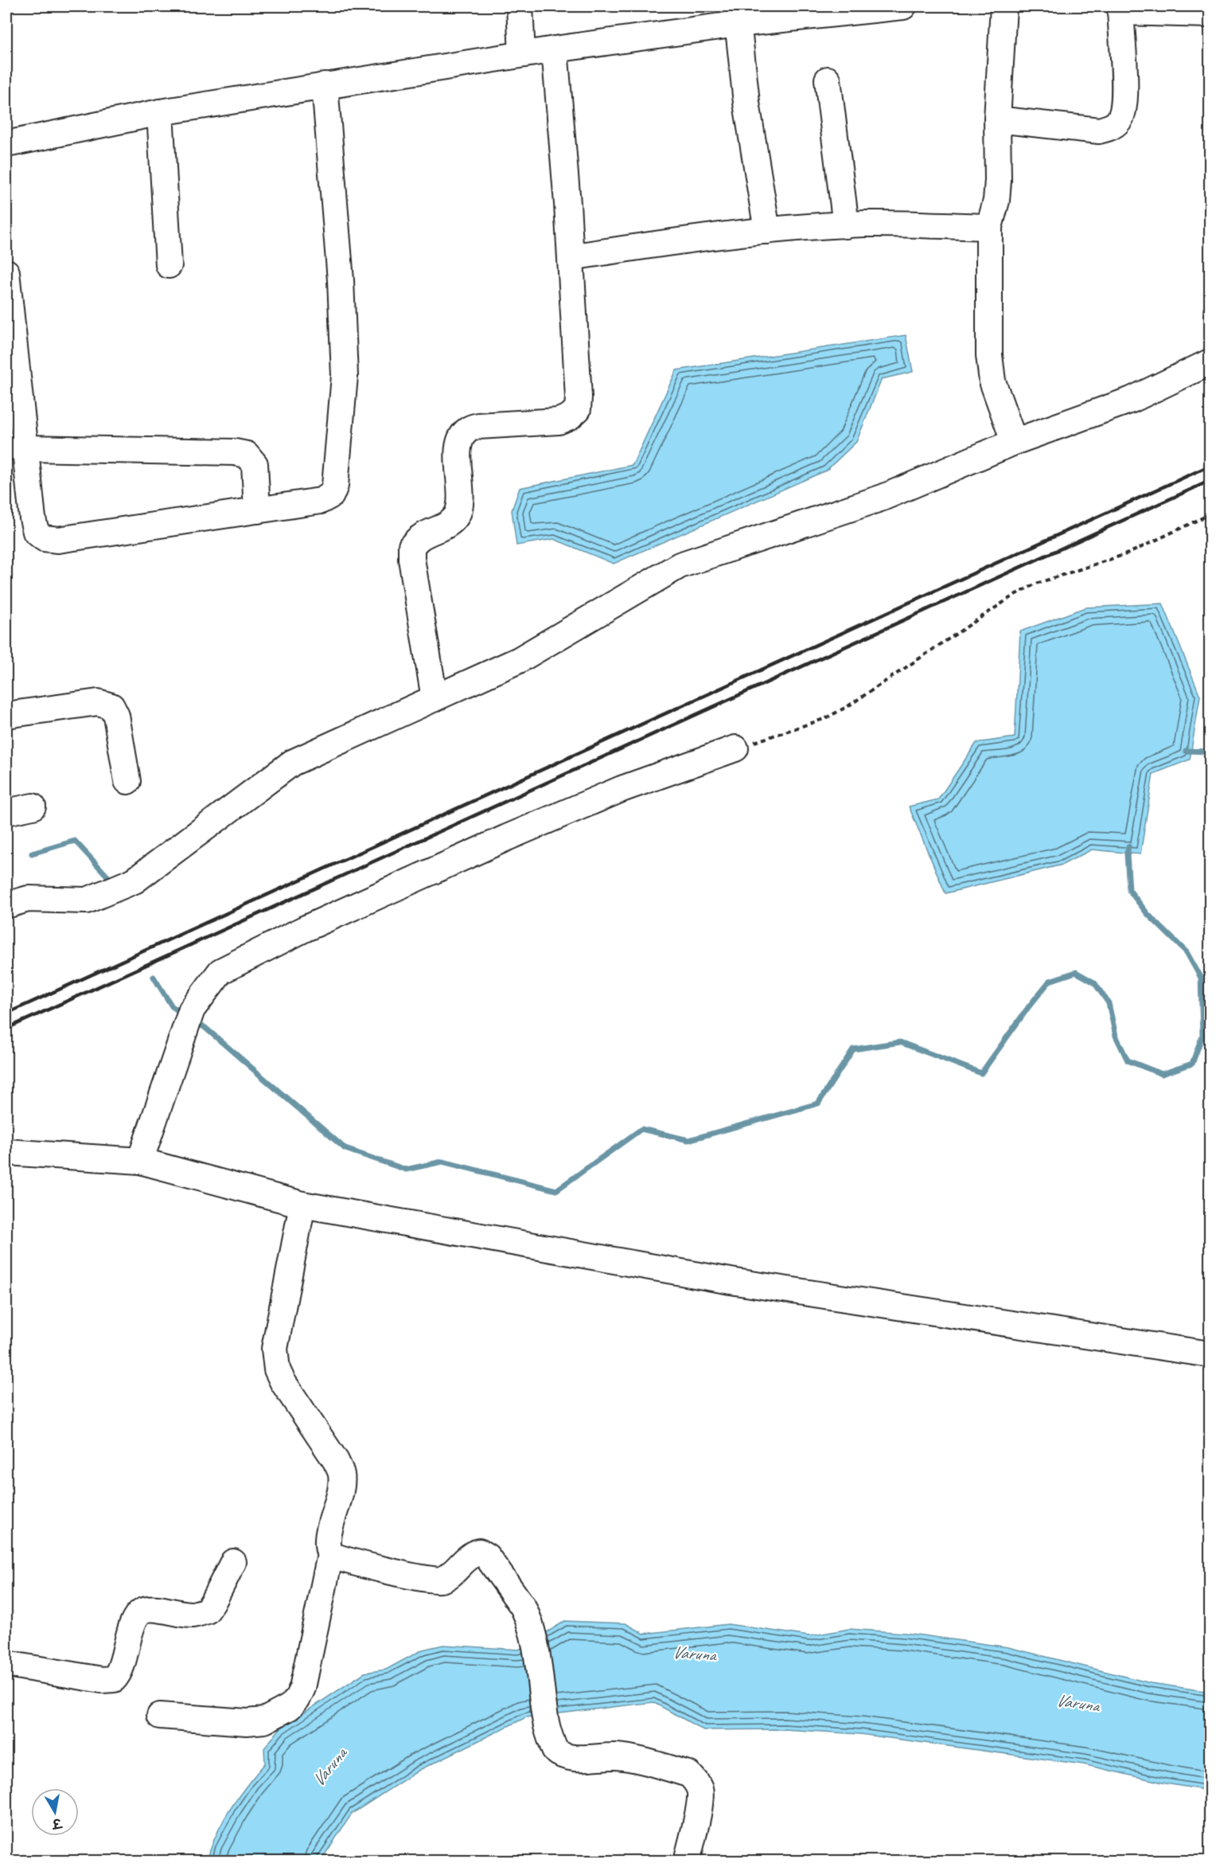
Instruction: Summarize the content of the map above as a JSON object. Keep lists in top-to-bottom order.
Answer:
{
  "water": ["Varuna"],
  "north": "bottom"
}
